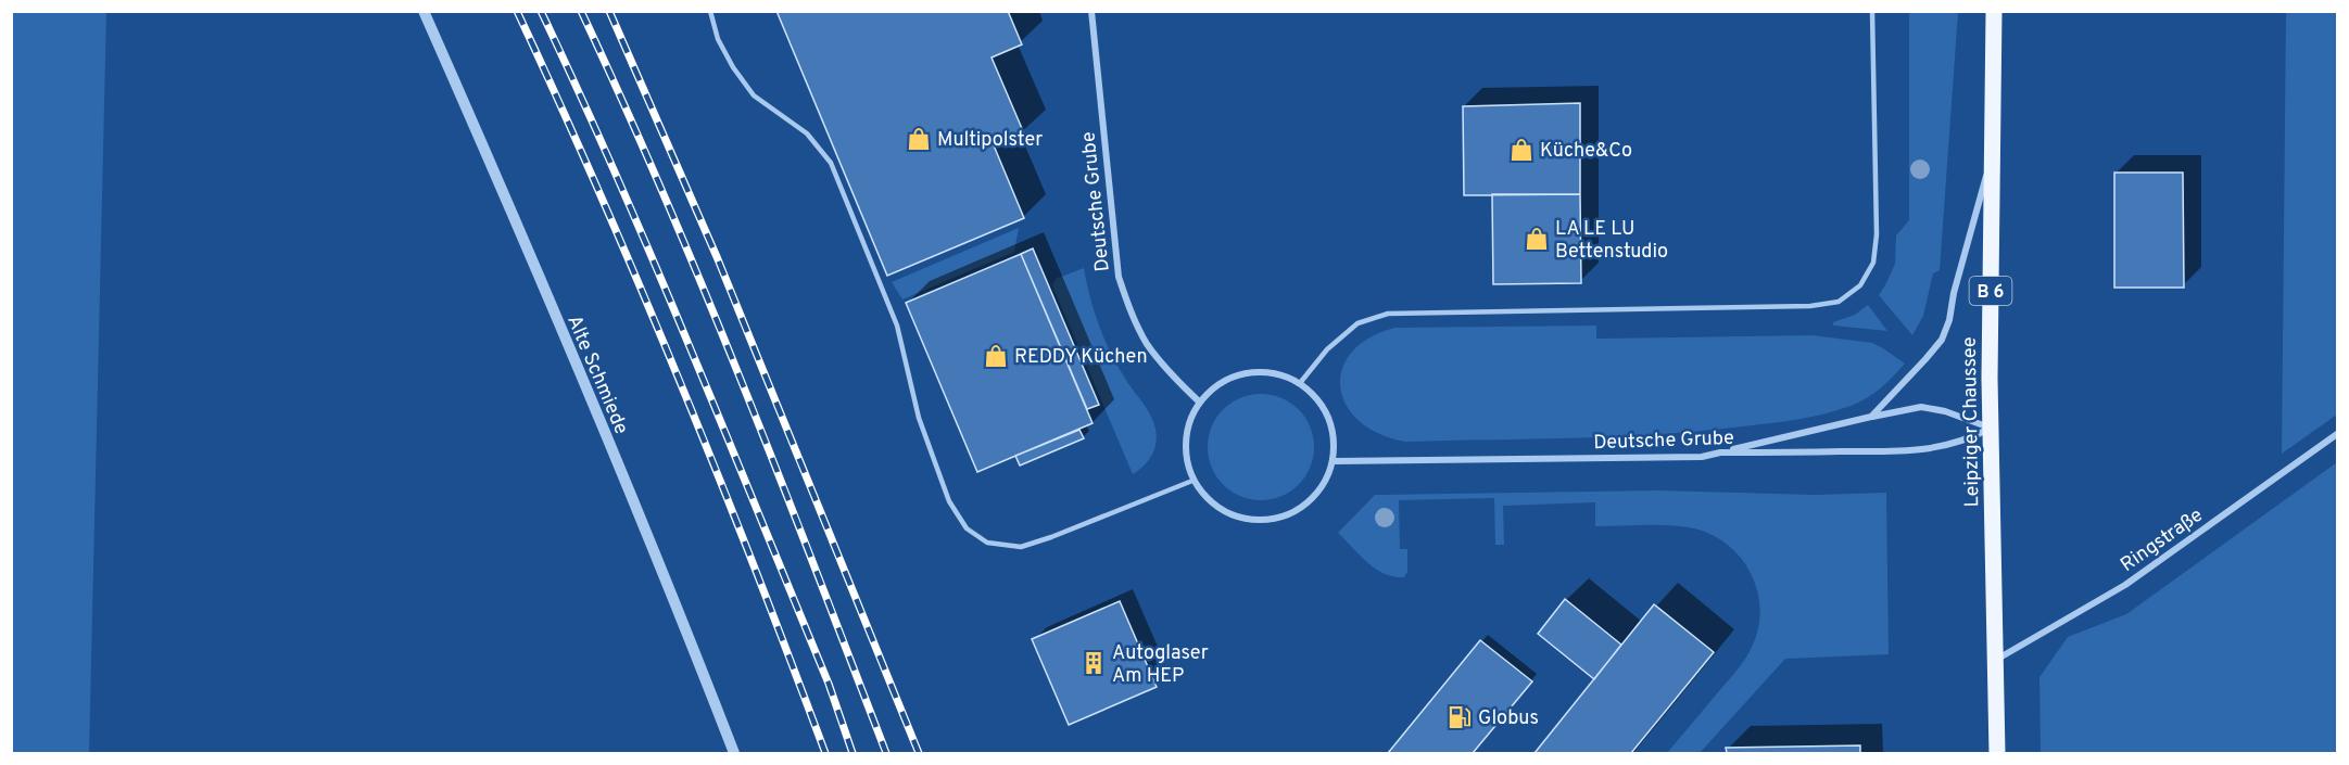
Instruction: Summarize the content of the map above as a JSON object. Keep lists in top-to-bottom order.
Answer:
{
  "streets": {
    "main road": ["B 6", "Leipziger Chaussee"],
    "street": ["Deutsche Grube", "Alte Schmiede", "Ringstraße"]
  },
  "crossings": [
    ["Deutsche Grube", "Leipziger Chaussee"],
    ["Leipziger Chaussee", "Ringstraße"]
  ],
  "places": {
    "shop": [
      "Multipolster",
      "Küche&Co",
      "LA LE LU Bettenstudio",
      "REDDY Küchen"
    ],
    "building": ["Autoglaser Am HEP"],
    "fuel station": ["Globus"]
  }
}
